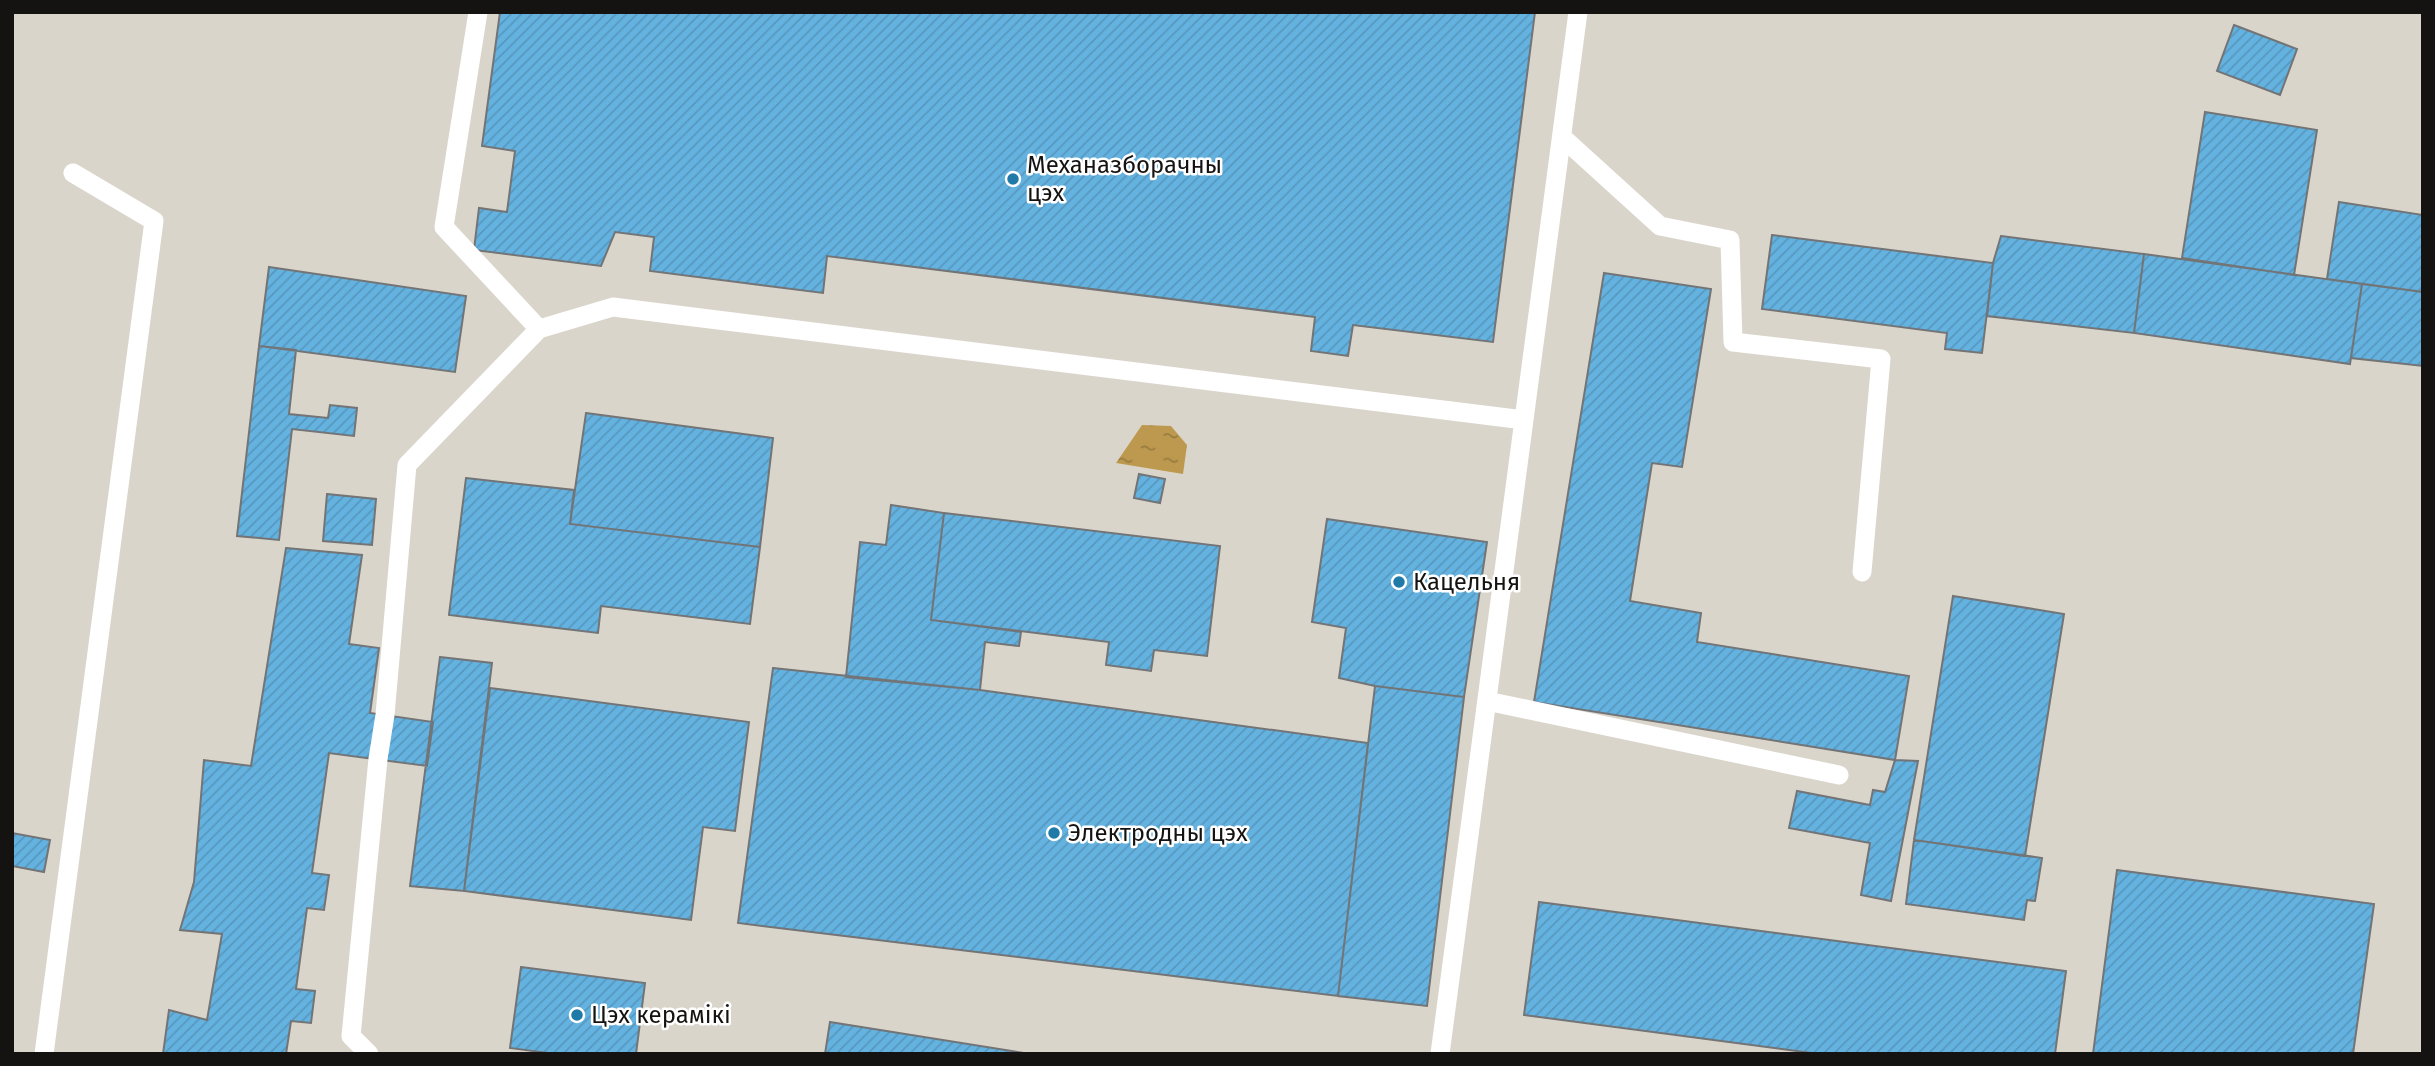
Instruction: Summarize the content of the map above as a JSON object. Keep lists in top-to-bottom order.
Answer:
{
  "places": [
    "Механазборачны цэх",
    "Кацельня",
    "Электродны цэх",
    "Цэх керамікі"
  ]
}
